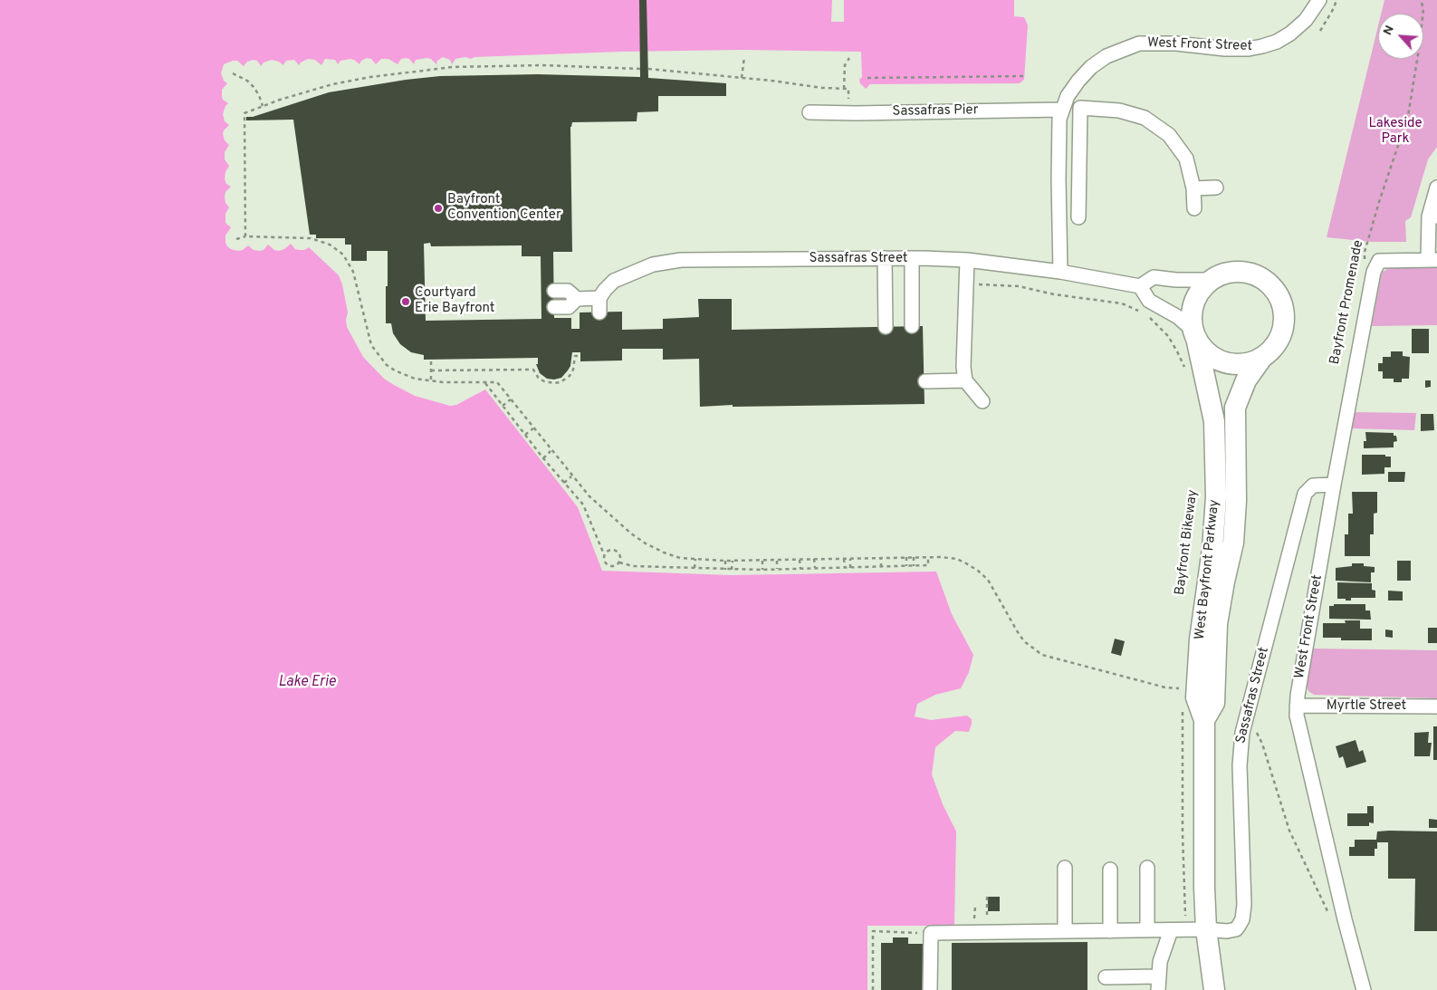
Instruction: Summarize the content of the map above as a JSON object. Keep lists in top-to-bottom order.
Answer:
{
  "streets": {
    "highway": ["West Bayfront Parkway"],
    "street": [
      "West Front Street",
      "Sassafras Pier",
      "Sassafras Street",
      "Myrtle Street"
    ],
    "path": ["Bayfront Promenade"]
  },
  "crossings": [
    ["West Front Street", "Sassafras Pier"],
    ["West Front Street", "Sassafras Street"],
    ["West Front Street", "Myrtle Street"],
    ["Sassafras Street", "West Bayfront Parkway"]
  ],
  "water": ["Lake Erie"],
  "parks": ["Lakeside Park"],
  "places": ["Bayfront Convention Center", "Courtyard Erie Bayfront"],
  "north": "top left"
}
